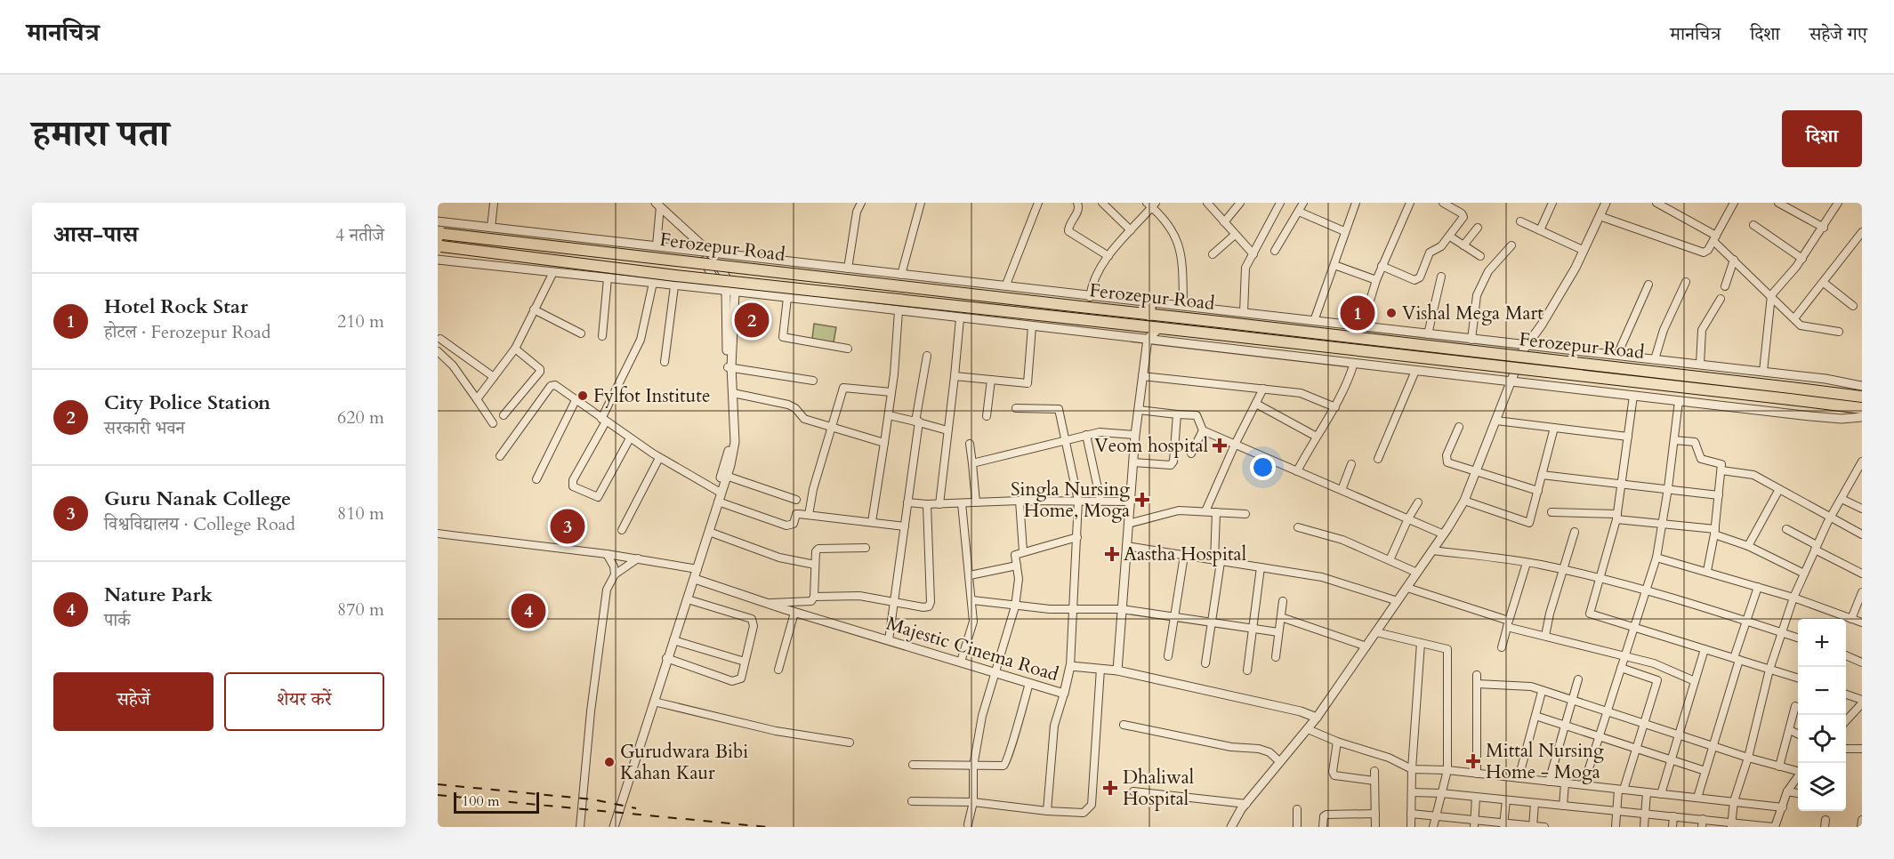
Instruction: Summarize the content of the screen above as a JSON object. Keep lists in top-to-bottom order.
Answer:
{
  "streets": {
    "highway": ["Ferozepur Road"],
    "street": ["Majestic Cinema Road"]
  },
  "places": {
    "other": ["Vishal Mega Mart", "Fylfot Institute", "Gurudwara Bibi Kahan Kaur"],
    "health": [
      "Veom hospital",
      "Singla Nursing Home, Moga",
      "Aastha Hospital",
      "Mittal Nursing Home - Moga",
      "Dhaliwal Hospital"
    ]
  },
  "scale_bar": "100 m",
  "page": {
    "header": "मानचित्र",
    "nav": ["मानचित्र", "दिशा", "सहेजे गए"],
    "title": "हमारा पता",
    "buttons": [
      "दिशा",
      ["सहेजें", "शेयर करें"]
    ],
    "heading": ["आस-पास", "4 नतीजे"],
    "list": [
      {
        "mark": "1",
        "name": "Hotel Rock Star",
        "note": "होटल · Ferozepur Road",
        "value": "210 m"
      },
      {
        "mark": "2",
        "name": "City Police Station",
        "note": "सरकारी भवन",
        "value": "620 m"
      },
      {
        "mark": "3",
        "name": "Guru Nanak College",
        "note": "विश्वविद्यालय · College Road",
        "value": "810 m"
      },
      {
        "mark": "4",
        "name": "Nature Park",
        "note": "पार्क",
        "value": "870 m"
      }
    ],
    "pins": [
      "1",
      "2",
      "3",
      "4"
    ],
    "map_buttons": ["+", "−"],
    "scale": "100 m"
  }
}
